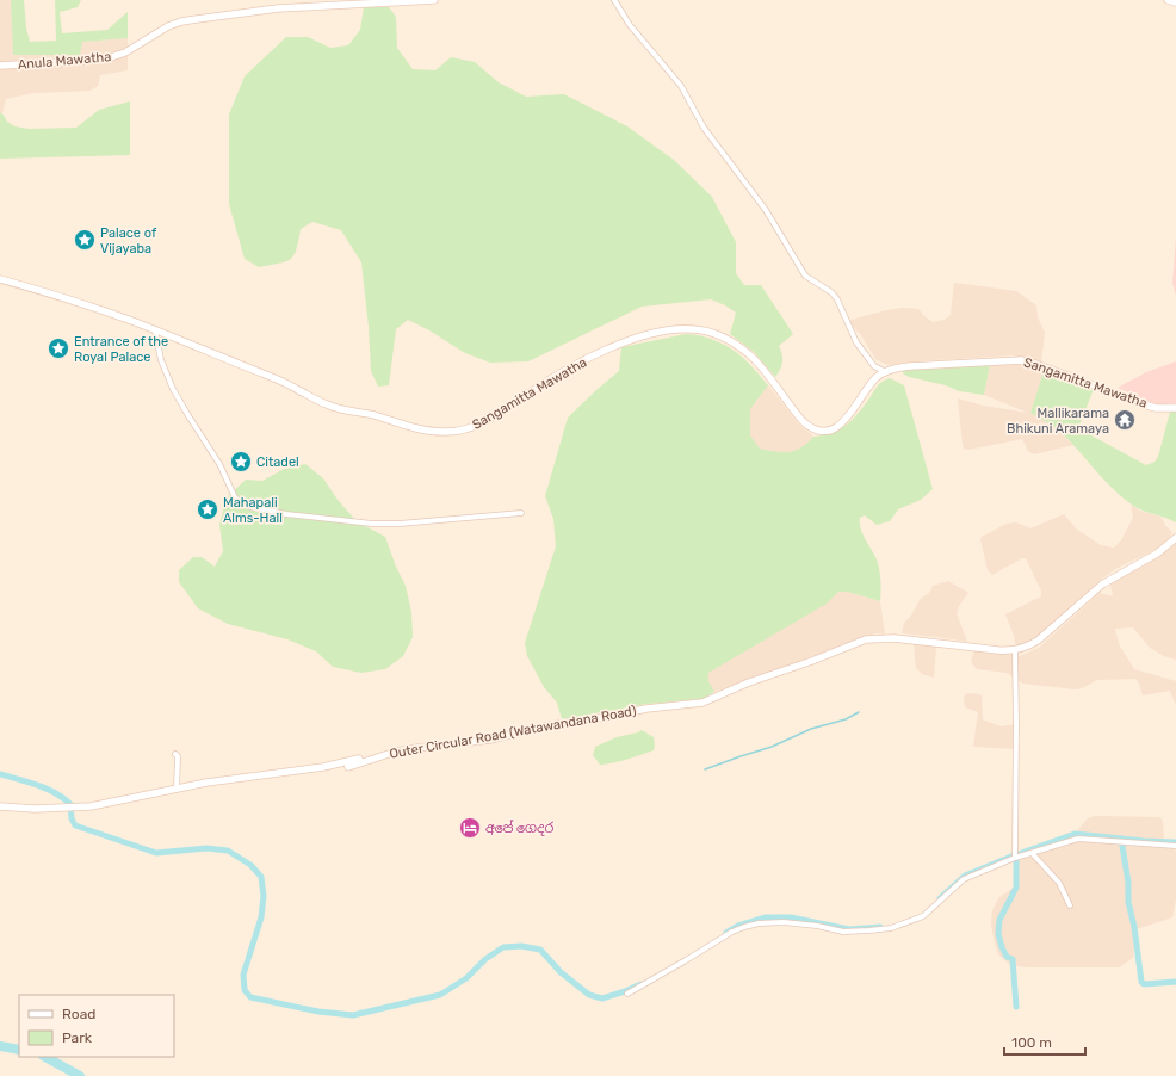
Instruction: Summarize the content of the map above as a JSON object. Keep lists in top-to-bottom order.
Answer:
{
  "streets": {
    "main road": ["Anula Mawatha", "Sangamitta Mawatha", "Outer Circular Road (Watawandana Road)"]
  },
  "places": {
    "place": [
      "Palace of Vijayaba",
      "Entrance of the Royal Palace",
      "Citadel",
      "Mahapali Alms-Hall"
    ],
    "temple": ["Mallikarama Bhikuni Aramaya"],
    "hotel": ["අපේ ගෙදර"]
  },
  "legend": ["Road", "Park"],
  "scale_bar": "100 m"
}
